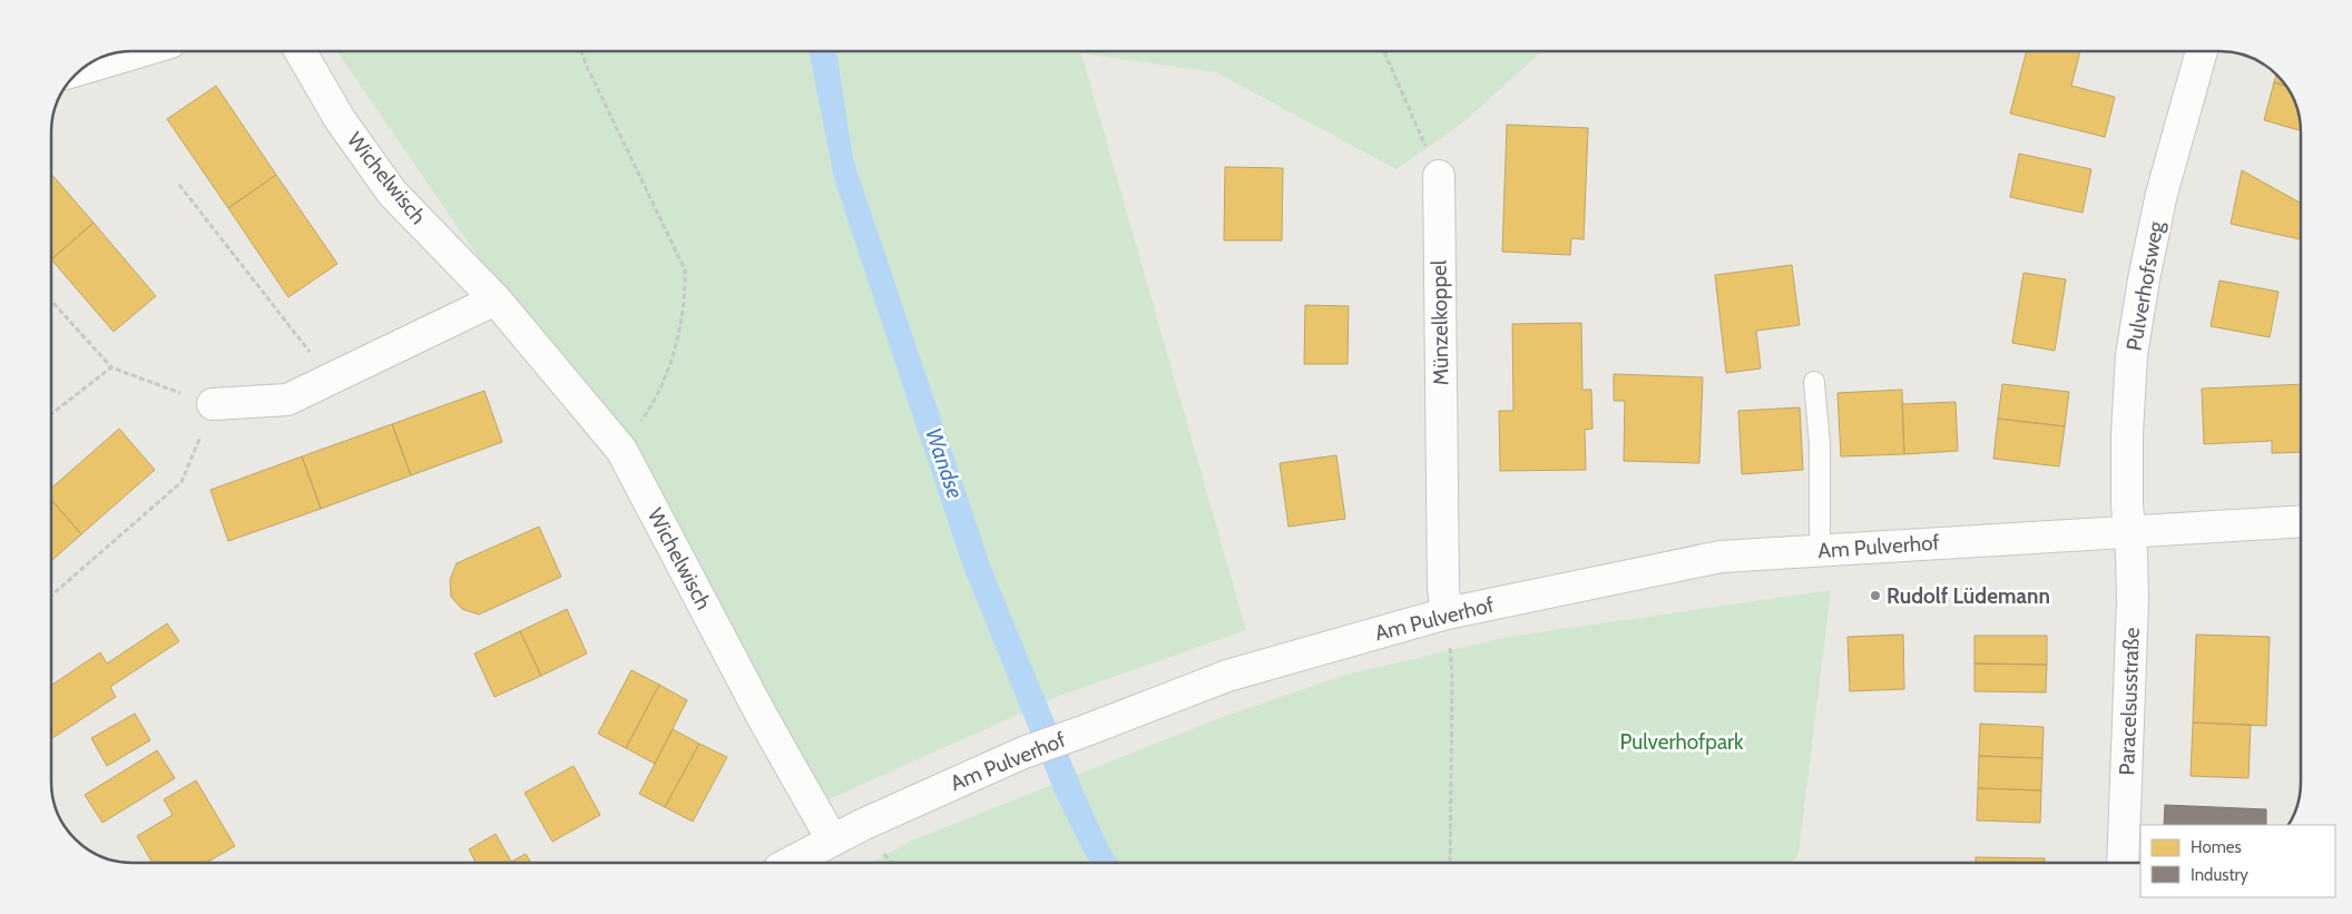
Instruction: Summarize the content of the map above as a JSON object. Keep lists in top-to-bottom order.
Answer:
{
  "streets": {
    "street": [
      "Wichelwisch",
      "Pulverhofsweg",
      "Münzelkoppel",
      "Am Pulverhof",
      "Paracelsusstraße"
    ]
  },
  "crossings": [
    ["Wichelwisch", "Am Pulverhof"],
    ["Pulverhofsweg", "Am Pulverhof"],
    ["Pulverhofsweg", "Paracelsusstraße"],
    ["Münzelkoppel", "Am Pulverhof"],
    ["Am Pulverhof", "Paracelsusstraße"]
  ],
  "water": ["Wandse"],
  "parks": ["Pulverhofpark"],
  "places": ["Rudolf Lüdemann"],
  "legend": ["Homes", "Industry"]
}
